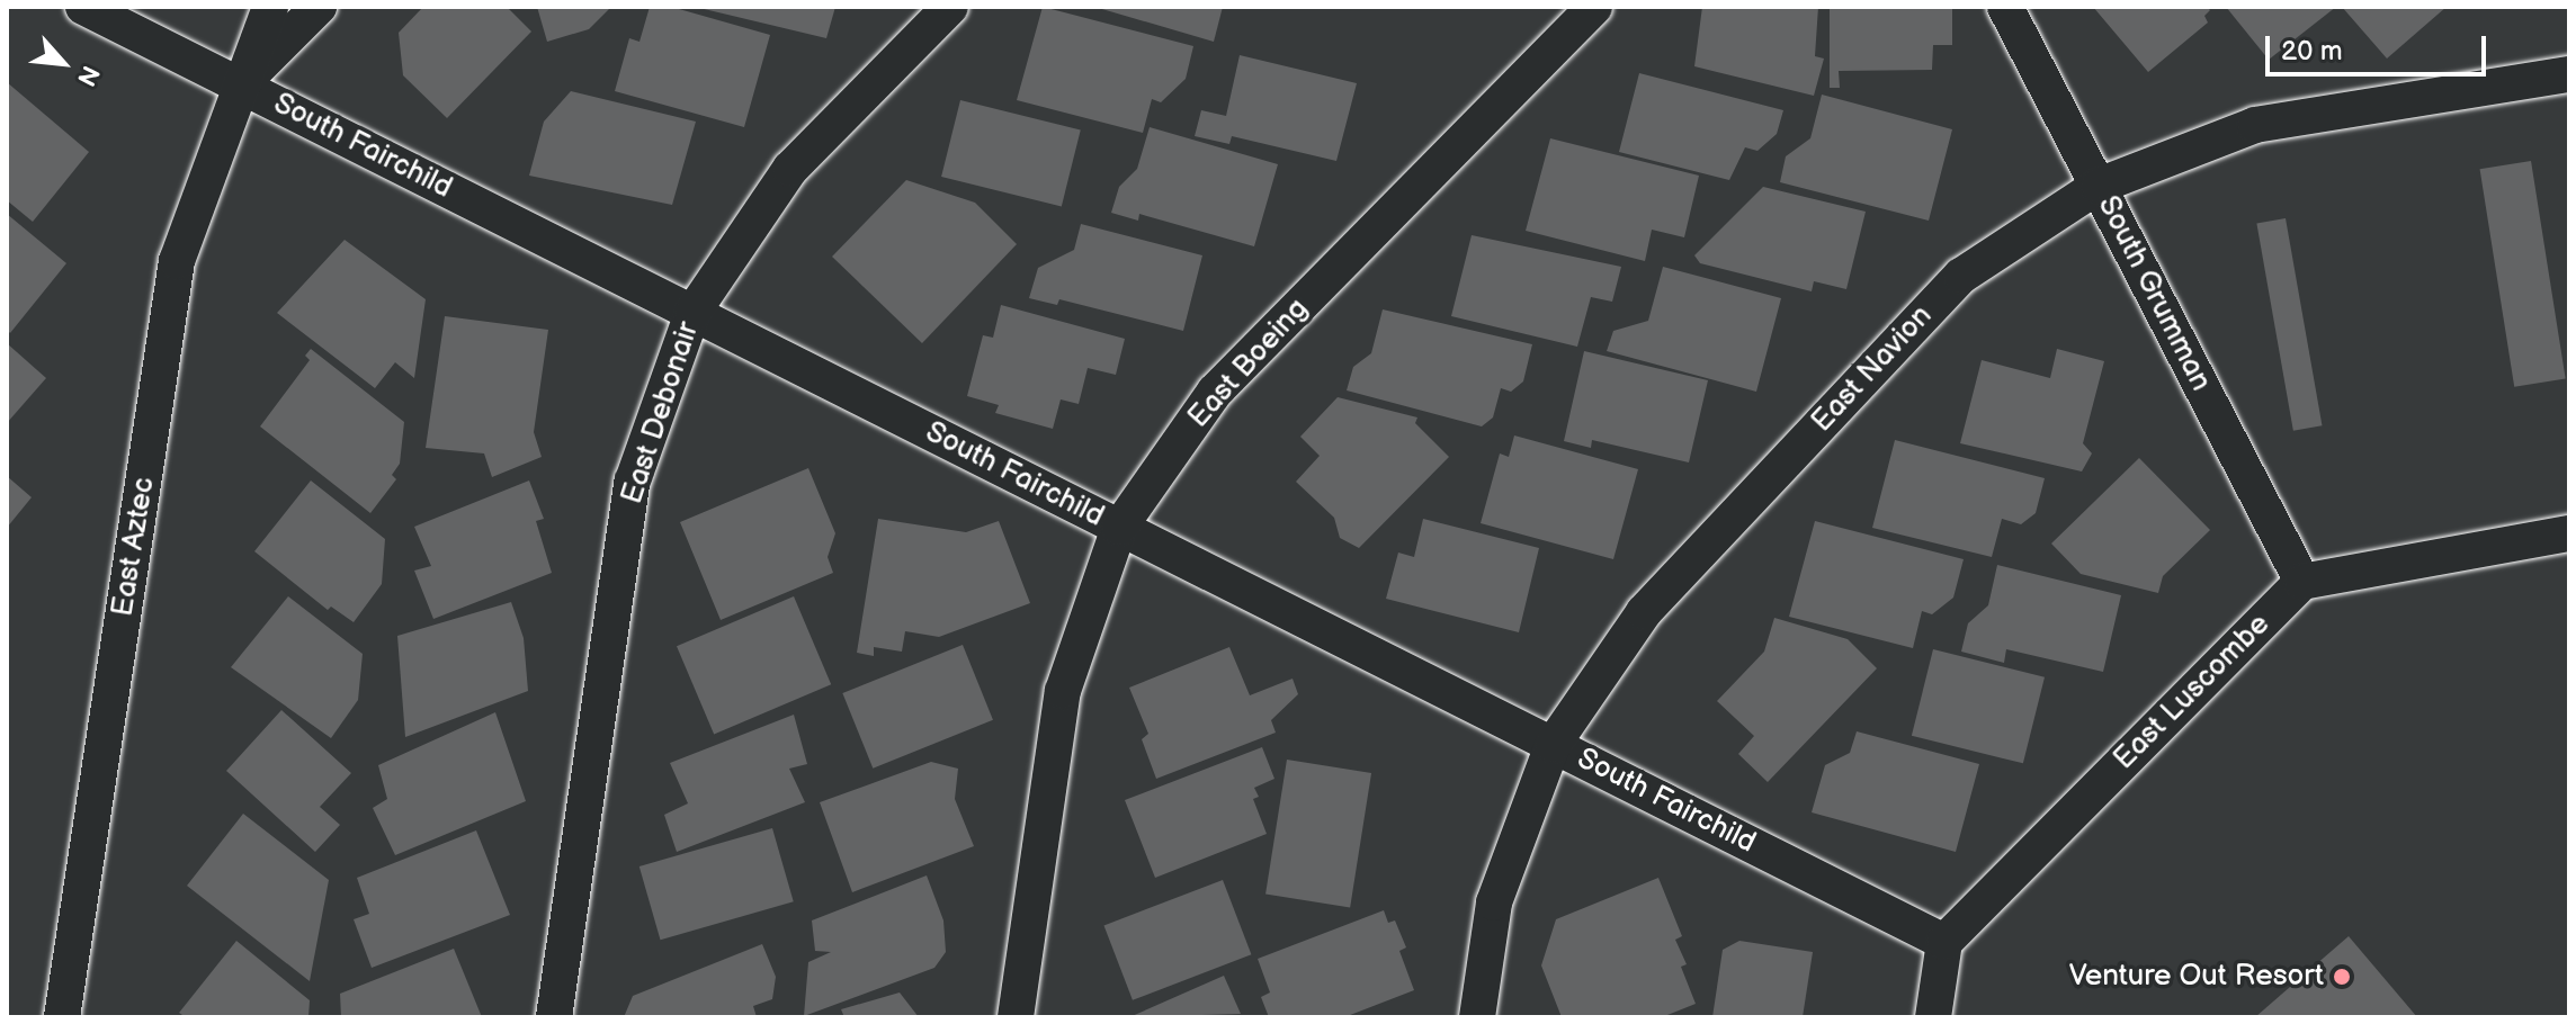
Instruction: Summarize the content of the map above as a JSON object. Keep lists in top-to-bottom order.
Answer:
{
  "streets": {
    "lane": [
      "South Fairchild",
      "South Grumman",
      "East Boeing",
      "East Navion",
      "East Debonair",
      "East Aztec",
      "East Luscombe"
    ]
  },
  "crossings": [
    ["South Fairchild", "East Boeing"],
    ["South Fairchild", "East Navion"],
    ["South Fairchild", "East Debonair"],
    ["South Fairchild", "East Aztec"],
    ["South Fairchild", "East Luscombe"],
    ["South Grumman", "East Navion"],
    ["South Grumman", "East Luscombe"]
  ],
  "places": ["Venture Out Resort"],
  "scale_bar": "20 m",
  "north": "bottom right"
}
